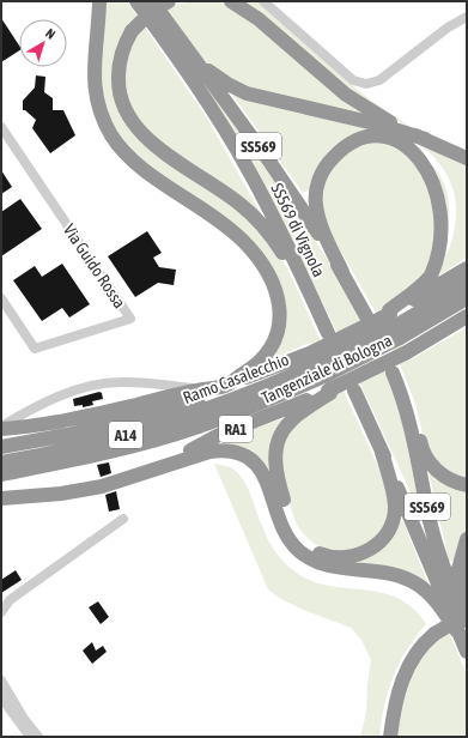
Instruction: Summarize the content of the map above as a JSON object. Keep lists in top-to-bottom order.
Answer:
{
  "streets": {
    "highway": [
      "SS569",
      "SS569 di Vignola",
      "Tangenziale di Bologna",
      "Ramo Casalecchio",
      "RA1",
      "A14"
    ],
    "street": ["Via Guido Rossa"]
  },
  "crossings": [
    ["SS569", "Tangenziale di Bologna"],
    ["SS569", "Ramo Casalecchio"],
    ["Tangenziale di Bologna", "Ramo Casalecchio"],
    ["Tangenziale di Bologna", "RA1"]
  ],
  "north": "top right"
}
